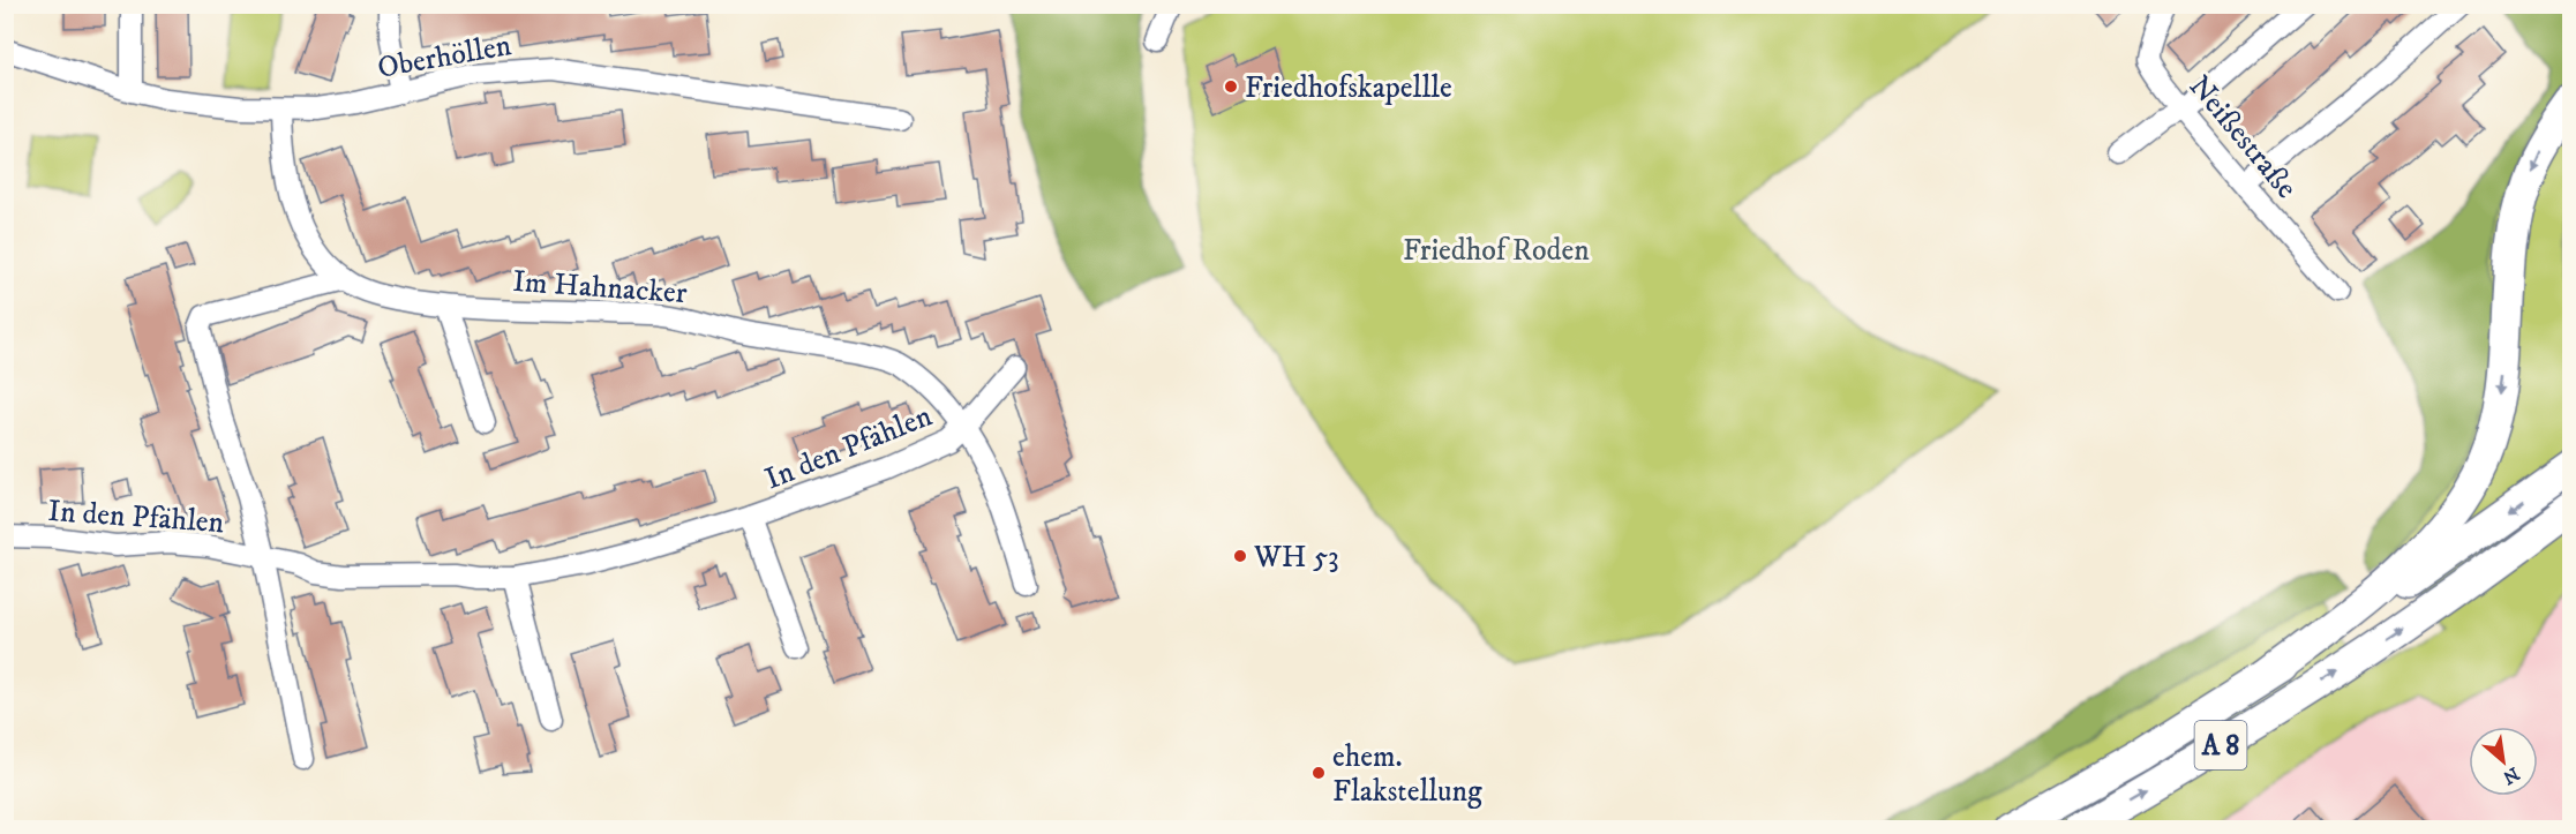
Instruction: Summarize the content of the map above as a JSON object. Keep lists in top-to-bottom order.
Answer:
{
  "streets": {
    "highway": ["A 8"],
    "street": [
      "Oberhöllen",
      "Neißestraße",
      "Im Hahnacker",
      "In den Pfählen"
    ]
  },
  "crossings": [
    ["Oberhöllen", "Im Hahnacker"],
    ["Im Hahnacker", "In den Pfählen"]
  ],
  "parks": ["Friedhof Roden"],
  "places": ["Friedhofskapellle", "WH 53", "ehem. Flakstellung"],
  "north": "bottom right"
}
